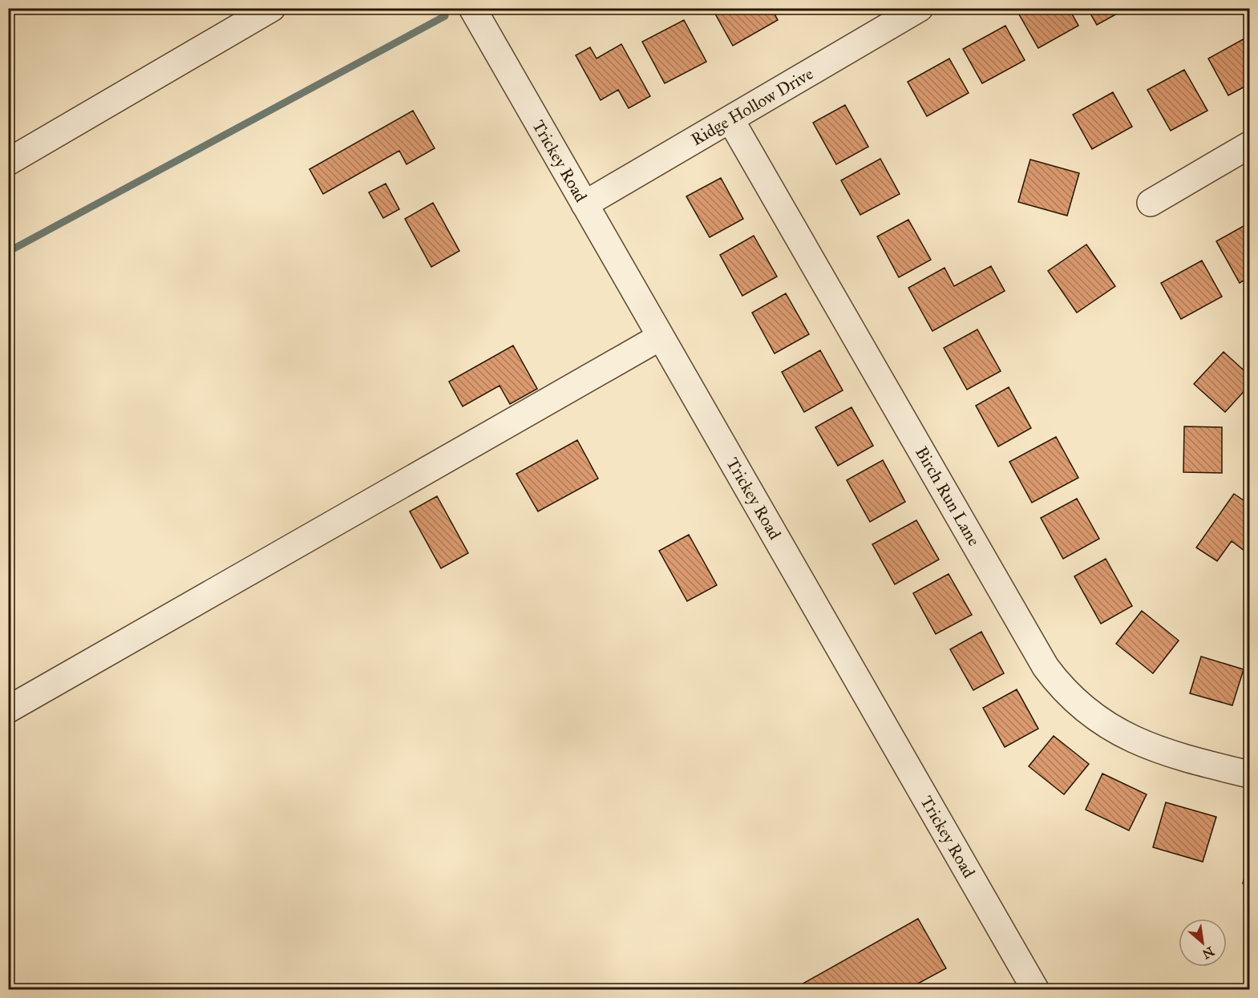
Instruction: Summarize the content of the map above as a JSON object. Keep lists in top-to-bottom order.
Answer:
{
  "streets": {
    "street": ["Ridge Hollow Drive", "Trickey Road", "Birch Run Lane"]
  },
  "crossings": [
    ["Ridge Hollow Drive", "Trickey Road"],
    ["Ridge Hollow Drive", "Birch Run Lane"]
  ],
  "north": "bottom right"
}
